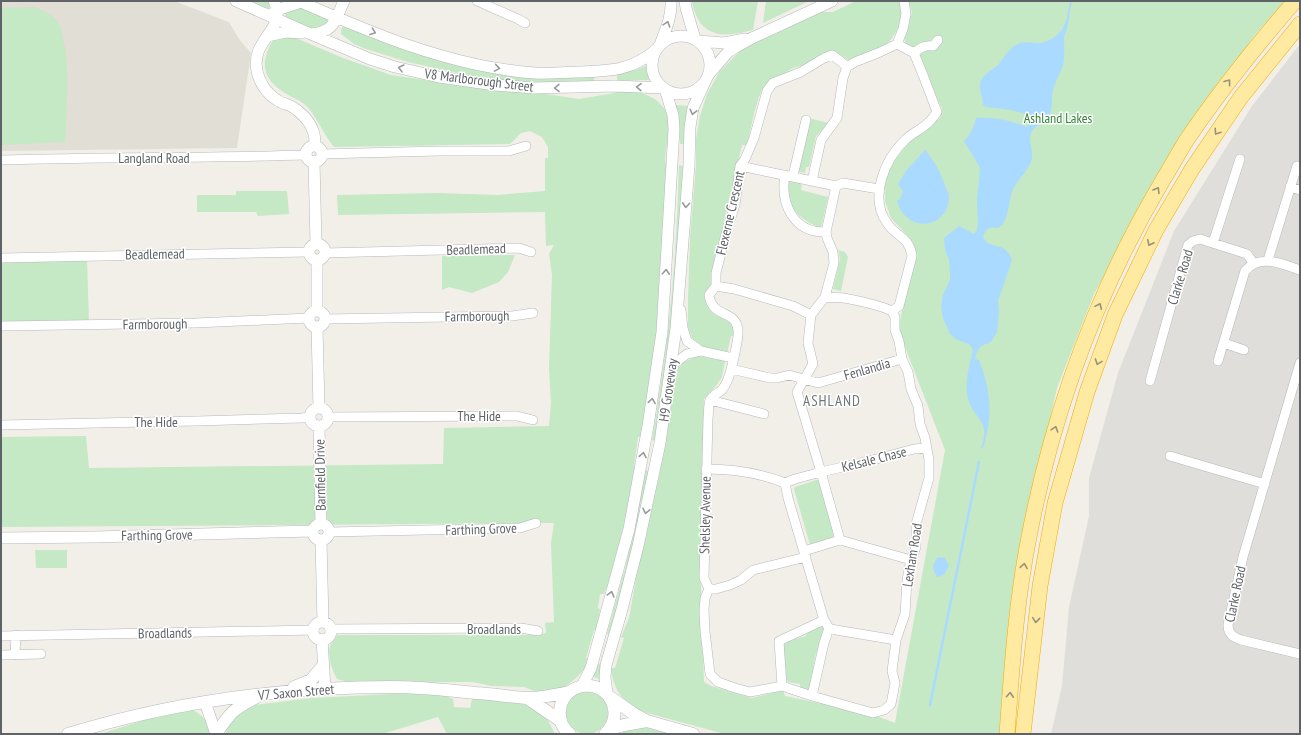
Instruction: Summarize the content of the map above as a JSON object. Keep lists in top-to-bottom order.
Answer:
{
  "streets": {
    "main road": ["V7 Saxon Street"],
    "street": [
      "V8 Marlborough Street",
      "Langland Road",
      "Flexerne Crescent",
      "Beadlemead",
      "Clarke Road",
      "Farmborough",
      "Fenlandia",
      "H9 Groveway",
      "The Hide",
      "Kelsale Chase",
      "Barnfield Drive",
      "Shelsley Avenue",
      "Farthing Grove",
      "Lexham Road",
      "Broadlands"
    ]
  },
  "crossings": [
    ["V8 Marlborough Street", "H9 Groveway"],
    ["Fenlandia", "Lexham Road"],
    ["H9 Groveway", "V7 Saxon Street"],
    ["The Hide", "Barnfield Drive"],
    ["Kelsale Chase", "Lexham Road"],
    ["Barnfield Drive", "Farthing Grove"],
    ["Shelsley Avenue", "Lexham Road"]
  ],
  "districts": ["ASHLAND"],
  "parks": ["Ashland Lakes"]
}
